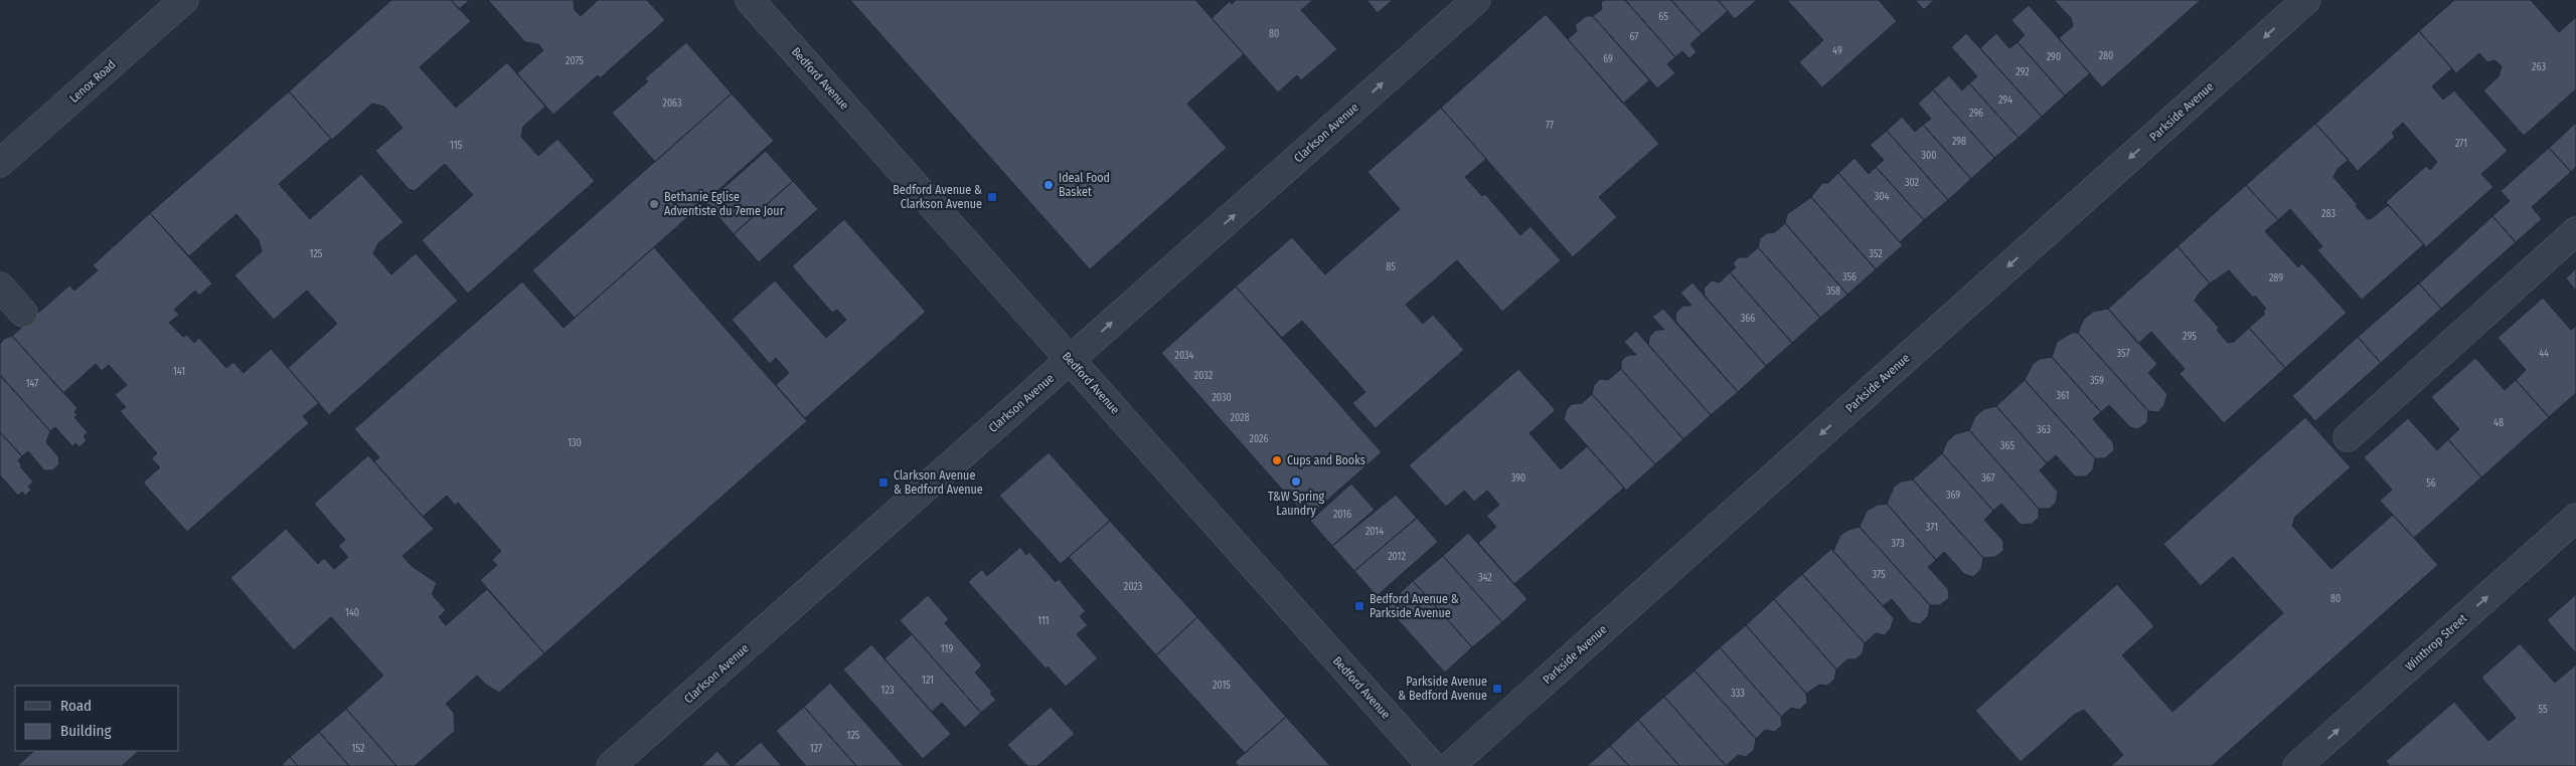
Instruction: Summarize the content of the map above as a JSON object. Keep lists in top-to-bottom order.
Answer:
{
  "streets": {
    "street": [
      "Bedford Avenue",
      "Lenox Road",
      "Parkside Avenue",
      "Clarkson Avenue",
      "Winthrop Street"
    ]
  },
  "crossings": [
    ["Bedford Avenue", "Clarkson Avenue"]
  ],
  "one_way": ["Parkside Avenue", "Clarkson Avenue"],
  "places": {
    "other": [
      "Ideal Food Basket",
      "Bethanie Eglise Adventiste du 7eme Jour",
      "Cups and Books",
      "T&W Spring Laundry"
    ],
    "transit": [
      "Bedford Avenue & Clarkson Avenue",
      "Clarkson Avenue & Bedford Avenue",
      "Bedford Avenue & Parkside Avenue",
      "Parkside Avenue & Bedford Avenue"
    ]
  },
  "house_numbers": [
    "65",
    "80",
    "67",
    "49",
    "280",
    "290",
    "69",
    "2075",
    "263",
    "292",
    "294",
    "2063",
    "296",
    "77",
    "298",
    "271",
    "115",
    "300",
    "302",
    "304",
    "283",
    "125",
    "352",
    "85",
    "356",
    "289",
    "358",
    "366",
    "295",
    "357",
    "44",
    "2034",
    "141",
    "2032",
    "359",
    "147",
    "361",
    "2030",
    "2028",
    "48",
    "363",
    "2026",
    "130",
    "365",
    "390",
    "367",
    "56",
    "369",
    "2016",
    "371",
    "2014",
    "373",
    "2012",
    "375",
    "342",
    "2023",
    "80",
    "140",
    "111",
    "119",
    "121",
    "2015",
    "123",
    "333",
    "55",
    "125",
    "152",
    "127"
  ],
  "legend": ["Road", "Building"]
}
